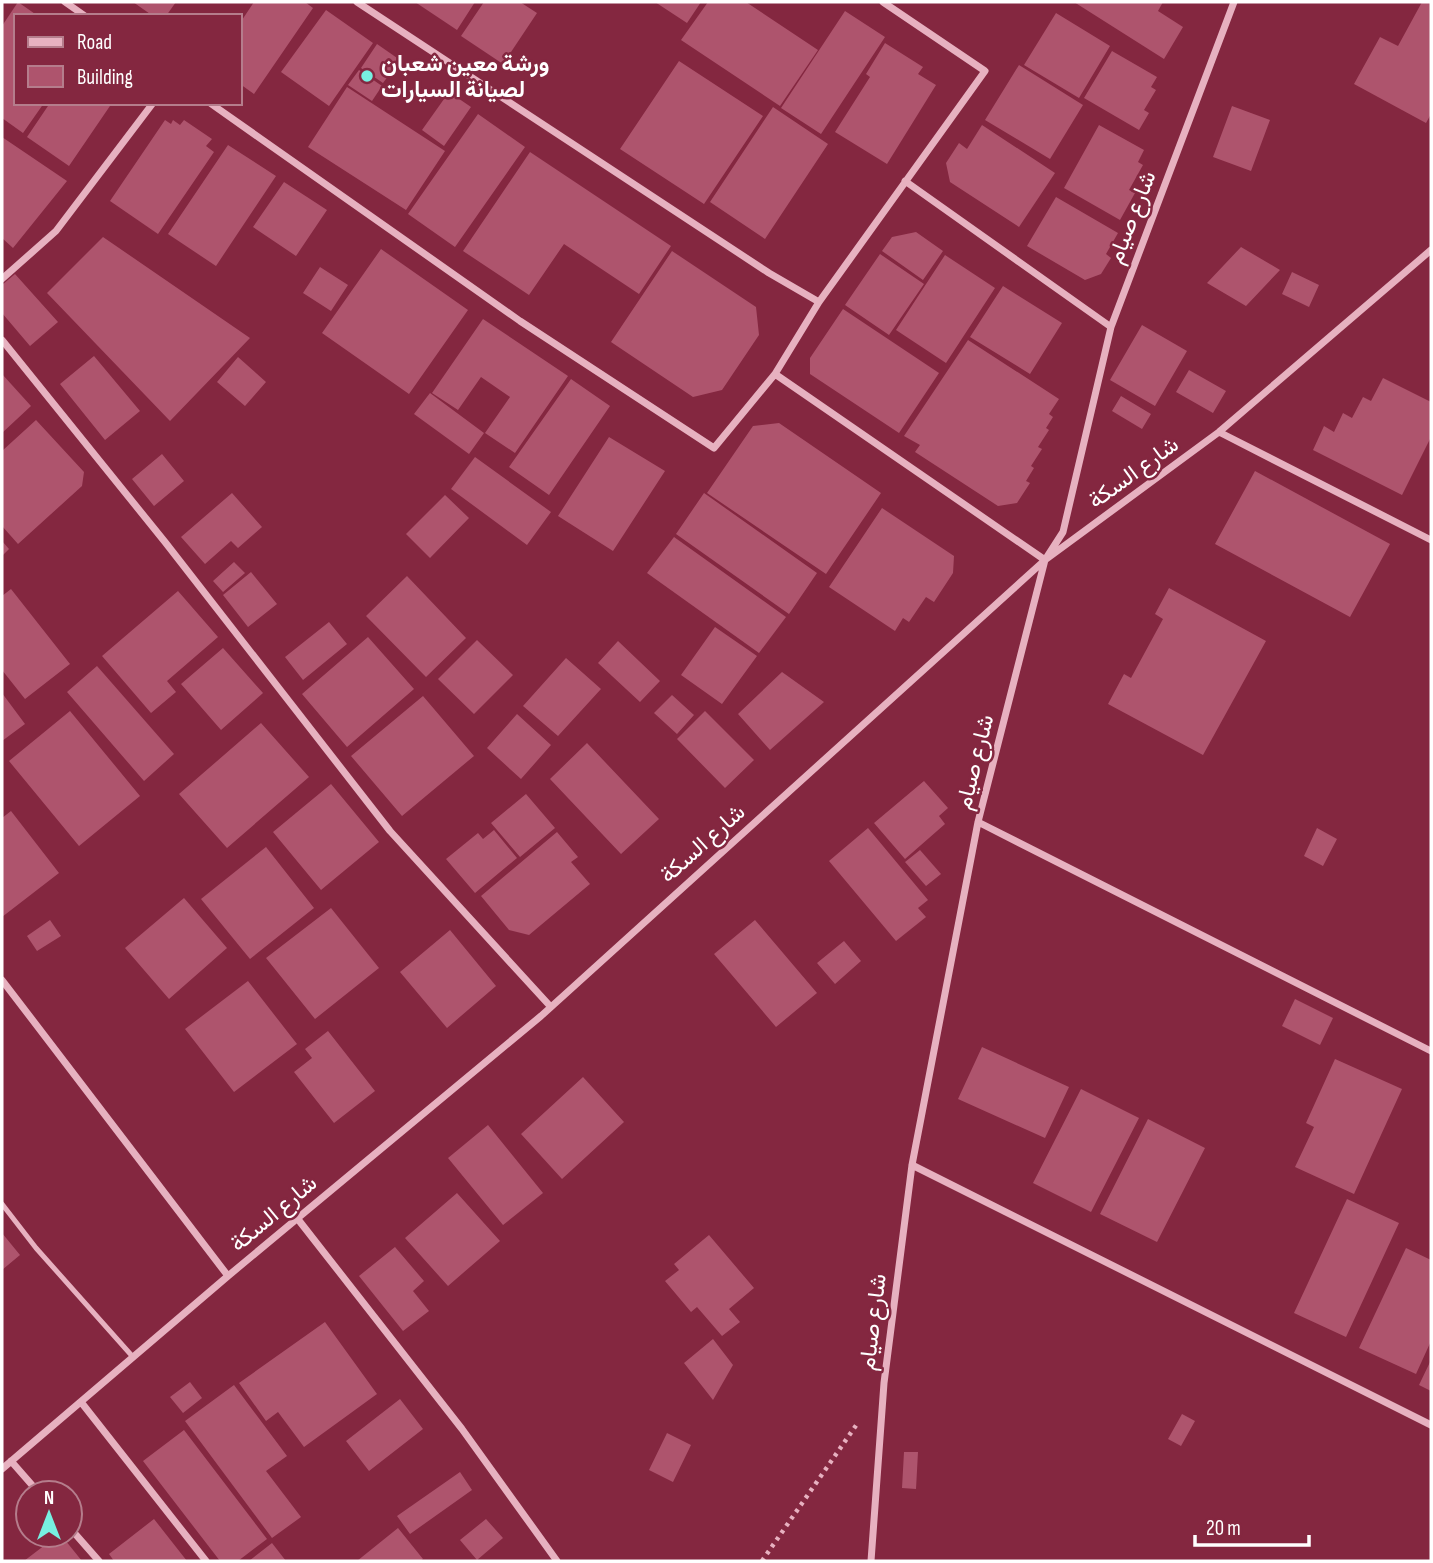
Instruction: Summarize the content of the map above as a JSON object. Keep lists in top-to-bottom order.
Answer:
{
  "streets": {
    "street": ["شارع صيام", "شارع السكة"]
  },
  "crossings": [
    ["شارع صيام", "شارع السكة"]
  ],
  "places": ["ورشة معين شعبان لصيانة السيارات"],
  "legend": ["Road", "Building"],
  "scale_bar": "20 m",
  "north": "top"
}
